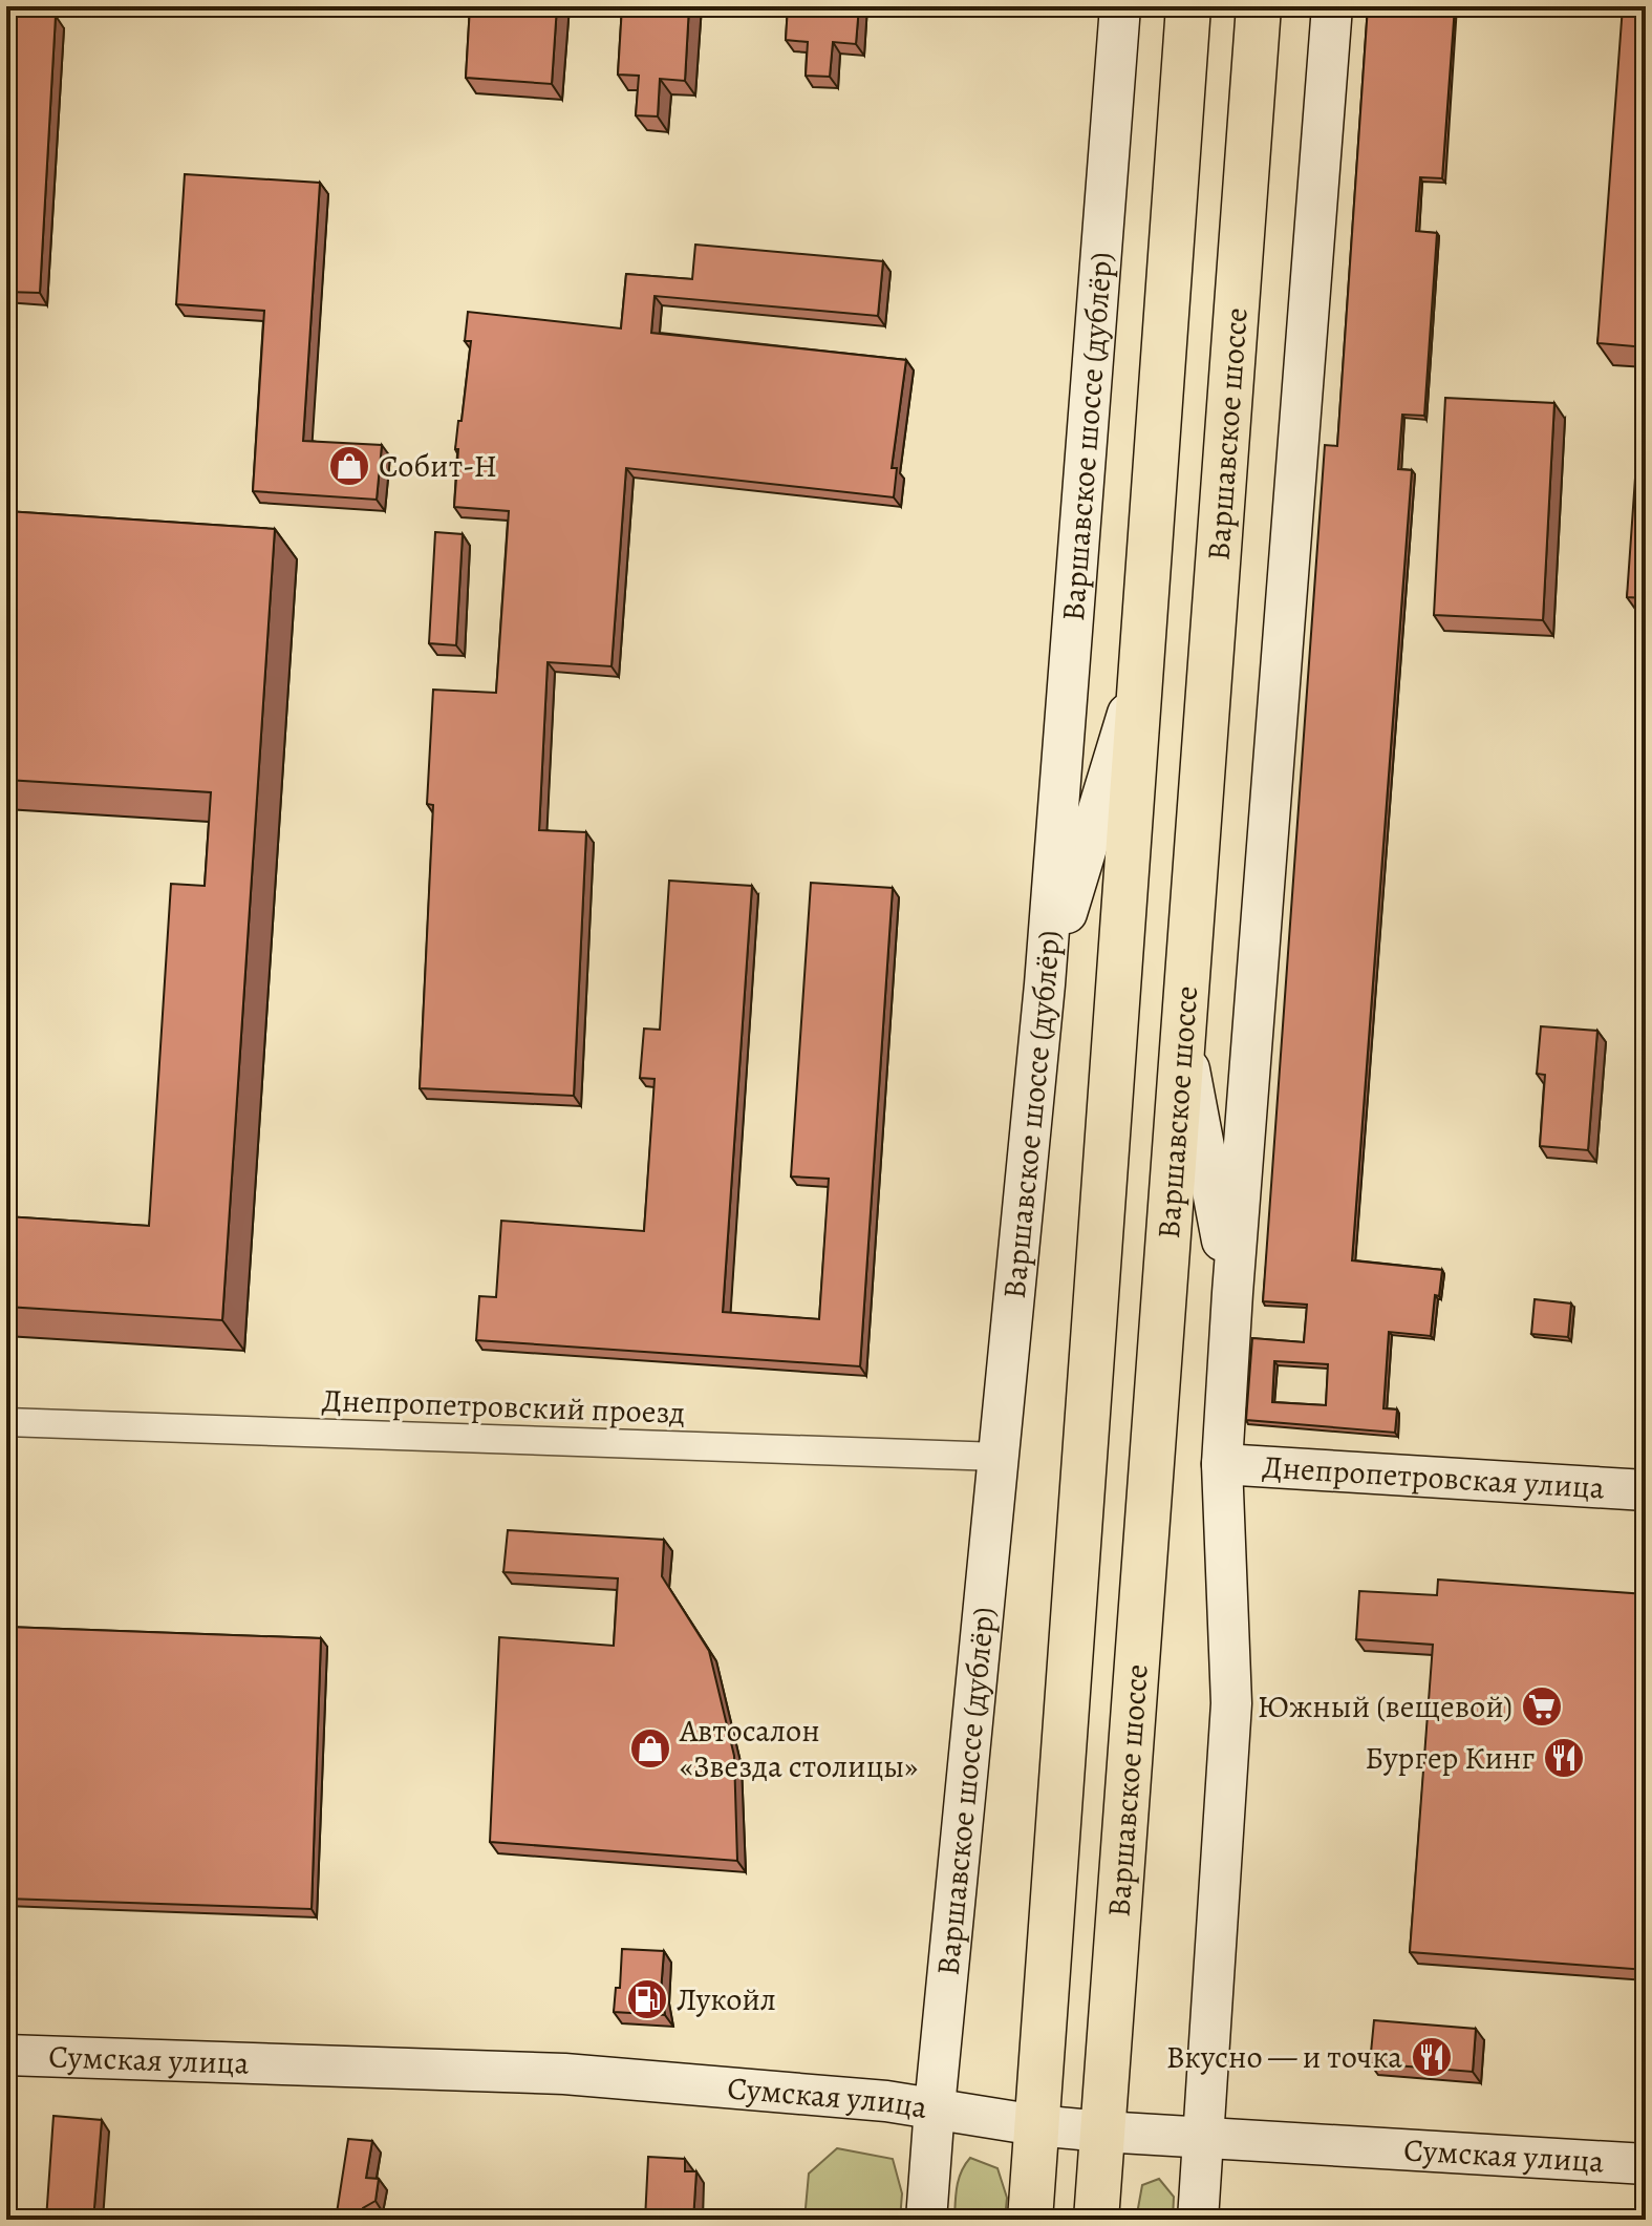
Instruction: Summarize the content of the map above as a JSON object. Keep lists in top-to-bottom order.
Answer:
{
  "streets": {
    "main road": [
      "Варшавское шоссе",
      "Варшавское шоссе (дублёр)",
      "Днепропетровская улица",
      "Сумская улица"
    ],
    "street": ["Днепропетровский проезд"]
  },
  "crossings": [
    ["Варшавское шоссе", "Сумская улица"],
    ["Варшавское шоссе (дублёр)", "Днепропетровский проезд"],
    ["Варшавское шоссе (дублёр)", "Сумская улица"]
  ],
  "places": {
    "shop": ["Собит-Н", "Автосалон «Звезда столицы»"],
    "supermarket": ["Южный (вещевой)"],
    "restaurant": ["Бургер Кинг", "Вкусно — и точка"],
    "fuel station": ["Лукойл"]
  }
}
